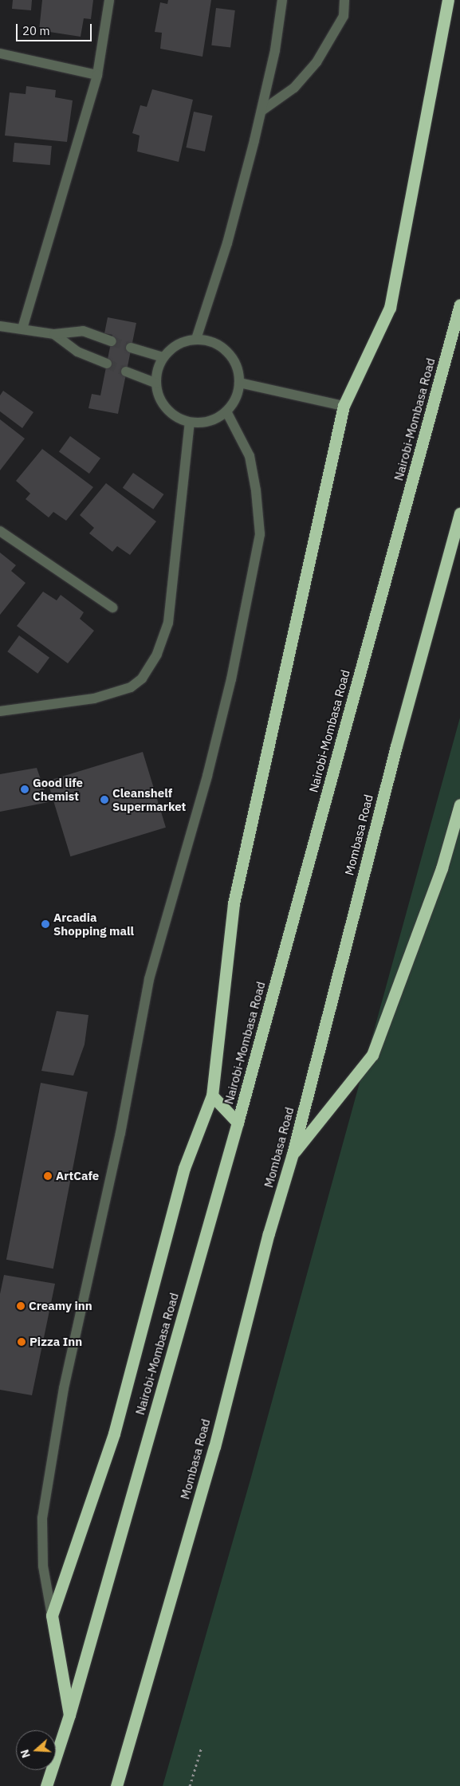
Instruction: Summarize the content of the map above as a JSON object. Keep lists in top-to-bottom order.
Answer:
{
  "streets": {
    "highway": ["Nairobi-Mombasa Road", "Mombasa Road"]
  },
  "places": [
    "Good life Chemist",
    "Cleanshelf Supermarket",
    "Arcadia Shopping mall",
    "ArtCafe",
    "Creamy inn",
    "Pizza Inn"
  ],
  "scale_bar": "20 m",
  "north": "left"
}
